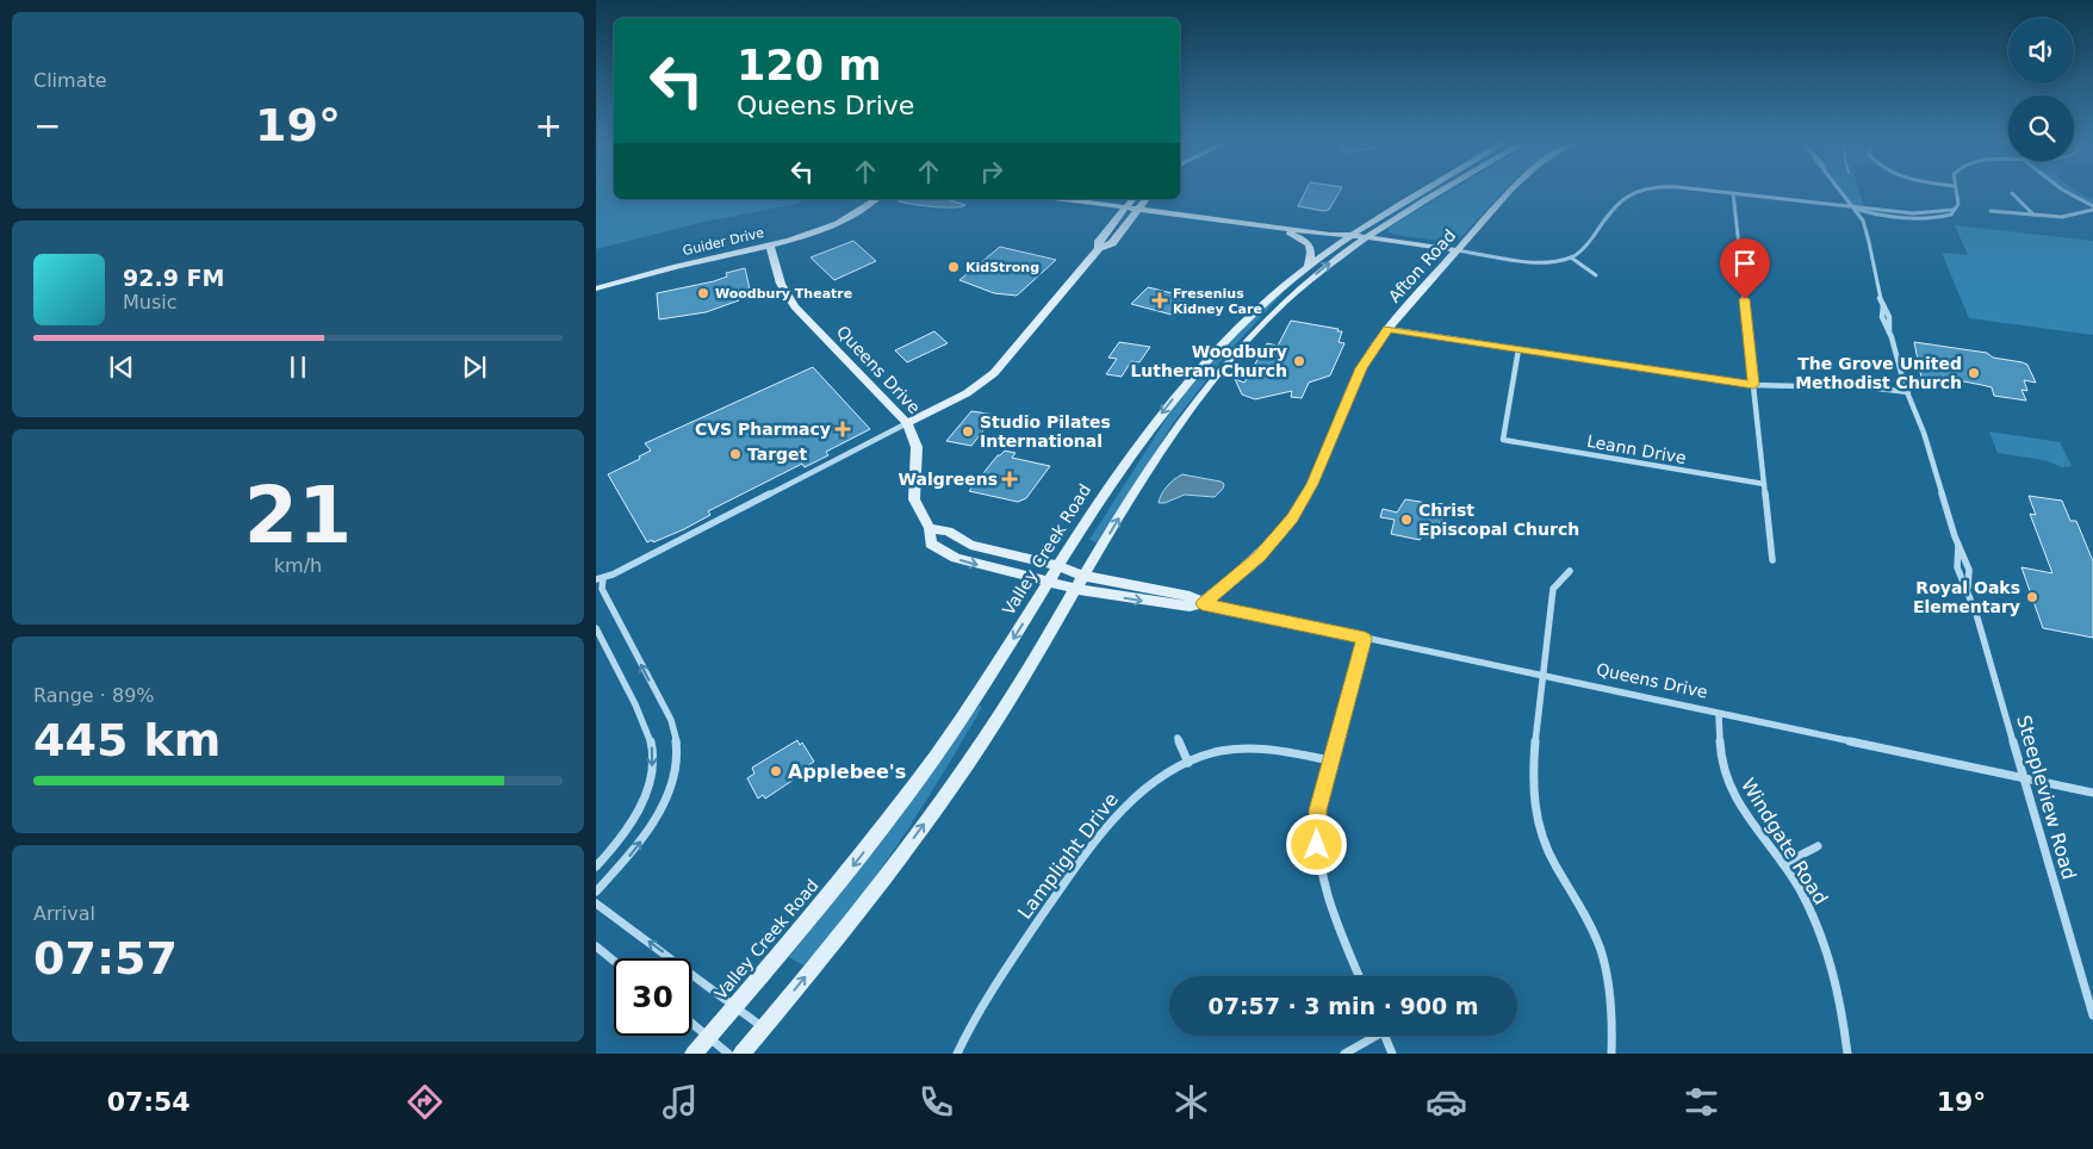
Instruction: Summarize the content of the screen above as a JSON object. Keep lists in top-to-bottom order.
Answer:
{
  "streets": {
    "street": [
      "Guider Drive",
      "Afton Road",
      "Queens Drive",
      "Leann Drive",
      "Valley Creek Road",
      "Steepleview Road",
      "Windgate Road",
      "Lamplight Drive"
    ]
  },
  "crossings": [
    ["Guider Drive", "Queens Drive"],
    ["Afton Road", "Queens Drive"],
    ["Queens Drive", "Valley Creek Road"],
    ["Queens Drive", "Steepleview Road"],
    ["Queens Drive", "Windgate Road"]
  ],
  "places": {
    "other": [
      "KidStrong",
      "Woodbury Theatre",
      "Woodbury Lutheran Church",
      "The Grove United Methodist Church",
      "Studio Pilates International",
      "Target",
      "Christ Episcopal Church",
      "Royal Oaks Elementary",
      "Applebee's"
    ],
    "health": ["Fresenius Kidney Care", "CVS Pharmacy", "Walgreens"]
  },
  "page": {
    "tile": [
      "Climate",
      ["21", "km/h"],
      ["Range · 89%", "445 km"],
      ["Arrival", "07:57"]
    ],
    "turn": ["120 m", "Queens Drive"],
    "heat": ["−", "19°", "+"],
    "song": ["92.9 FM", "Music"],
    "limit": "30",
    "trip": "07:57 · 3 min · 900 m",
    "tabs": ["07:54", "19°"]
  }
}
